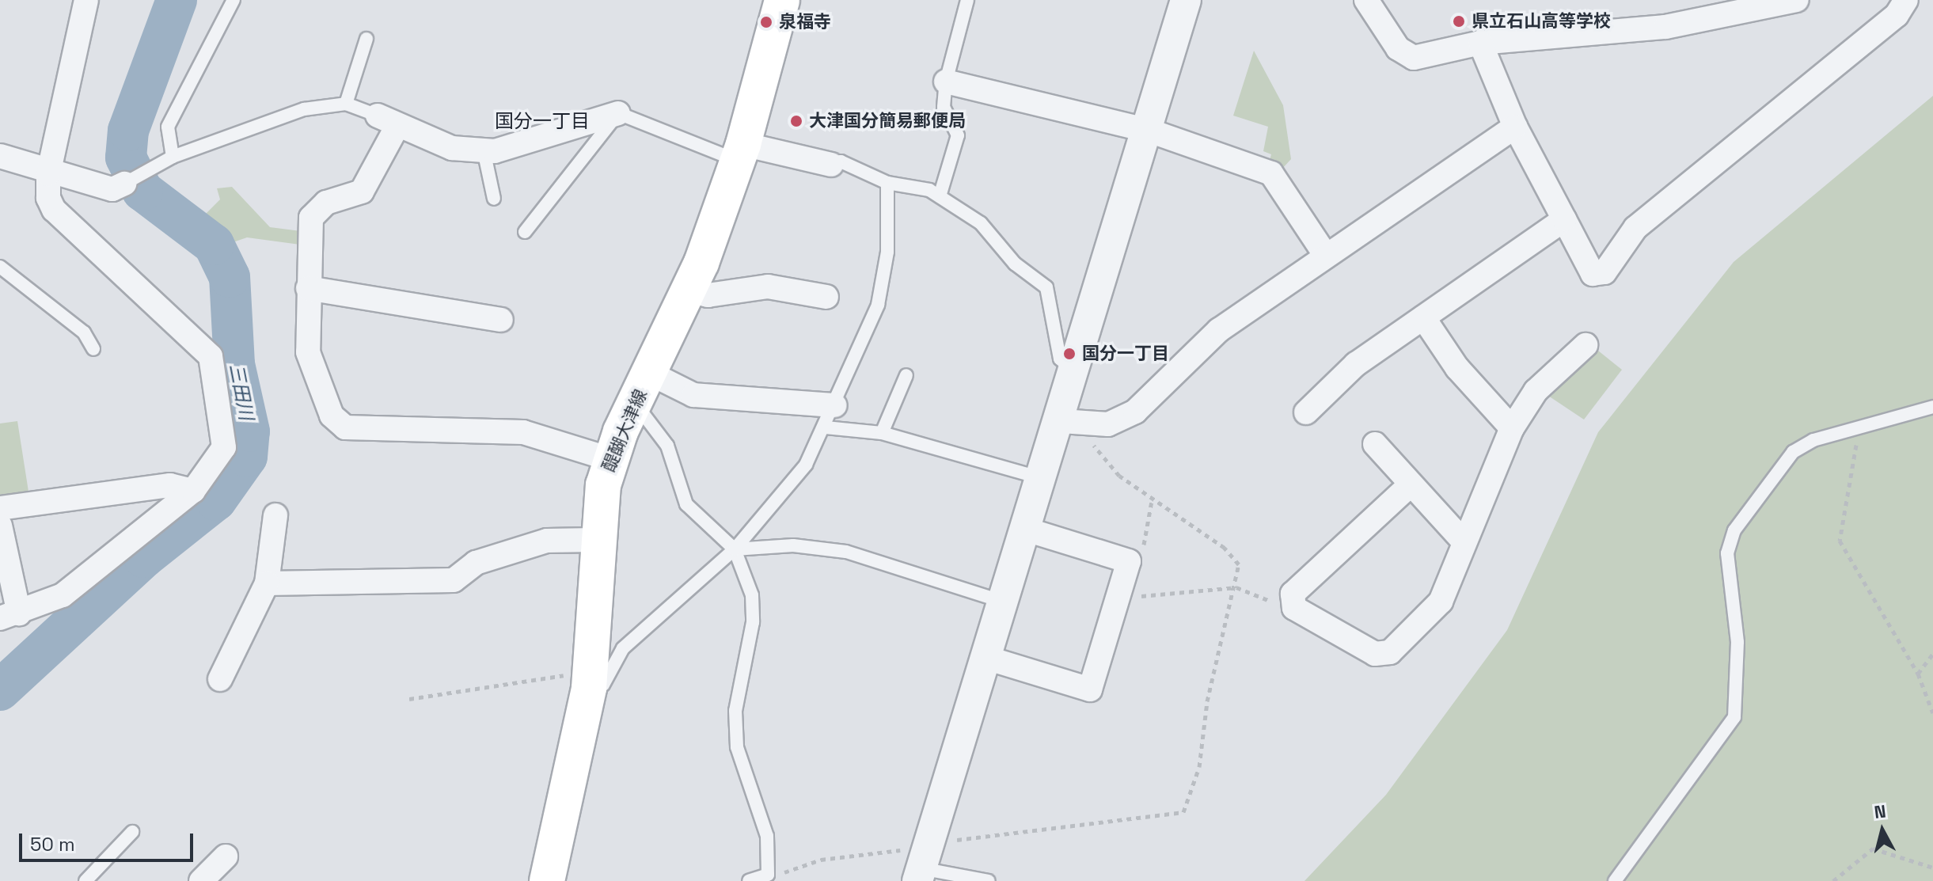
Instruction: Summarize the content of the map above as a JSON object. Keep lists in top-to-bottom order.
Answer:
{
  "streets": {
    "main road": ["醍醐大津線"]
  },
  "districts": ["国分一丁目"],
  "water": ["三田川"],
  "places": [
    "県立石山高等学校",
    "泉福寺",
    "大津国分簡易郵便局",
    "国分一丁目"
  ],
  "scale_bar": "50 m",
  "north": "top"
}
